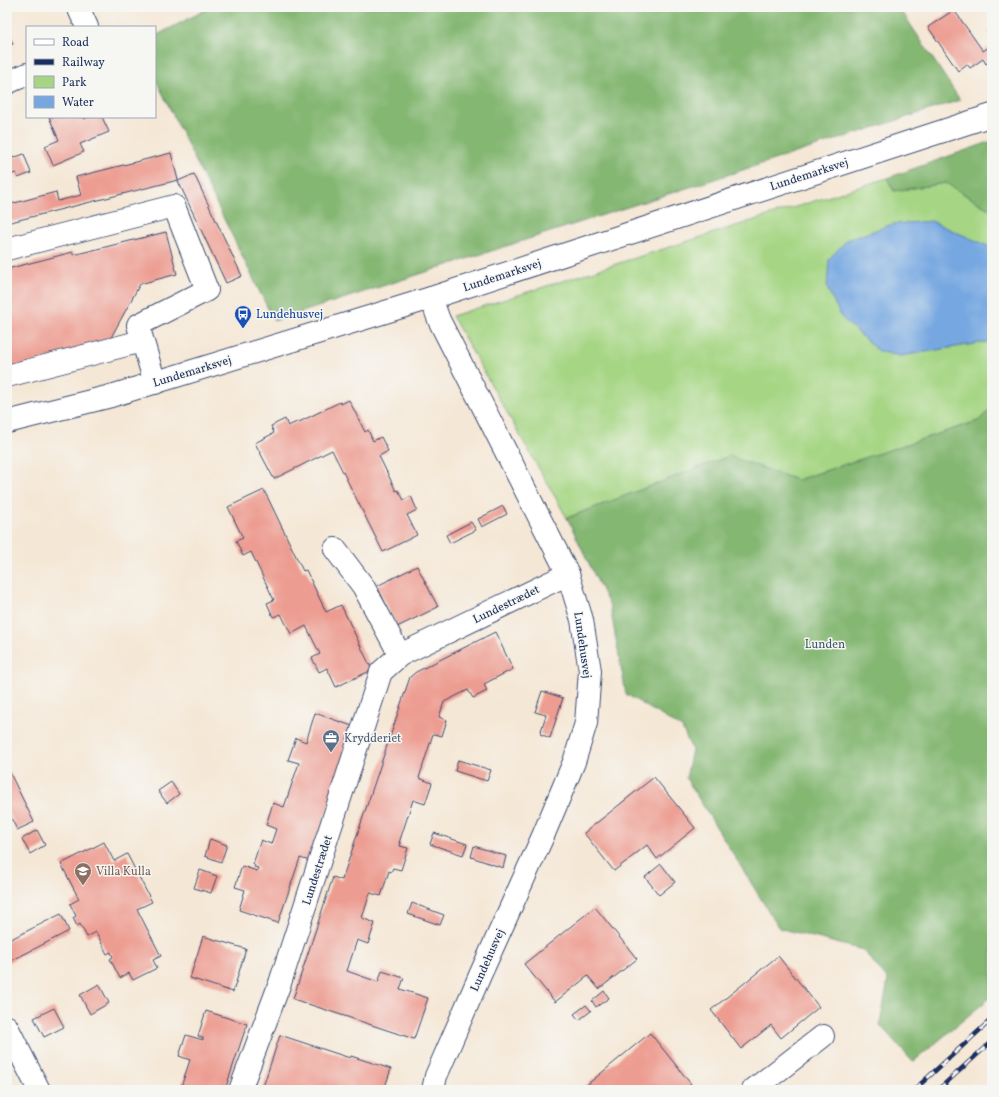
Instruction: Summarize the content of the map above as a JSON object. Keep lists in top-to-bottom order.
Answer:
{
  "streets": {
    "street": ["Lundemarksvej", "Lundestrædet", "Lundehusvej"]
  },
  "crossings": [
    ["Lundemarksvej", "Lundehusvej"],
    ["Lundestrædet", "Lundehusvej"]
  ],
  "parks": ["Lunden"],
  "places": {
    "bus stop": ["Lundehusvej"],
    "office": ["Krydderiet"],
    "school or university": ["Villa Kulla"]
  },
  "legend": [
    "Road",
    "Railway",
    "Park",
    "Water"
  ]
}
